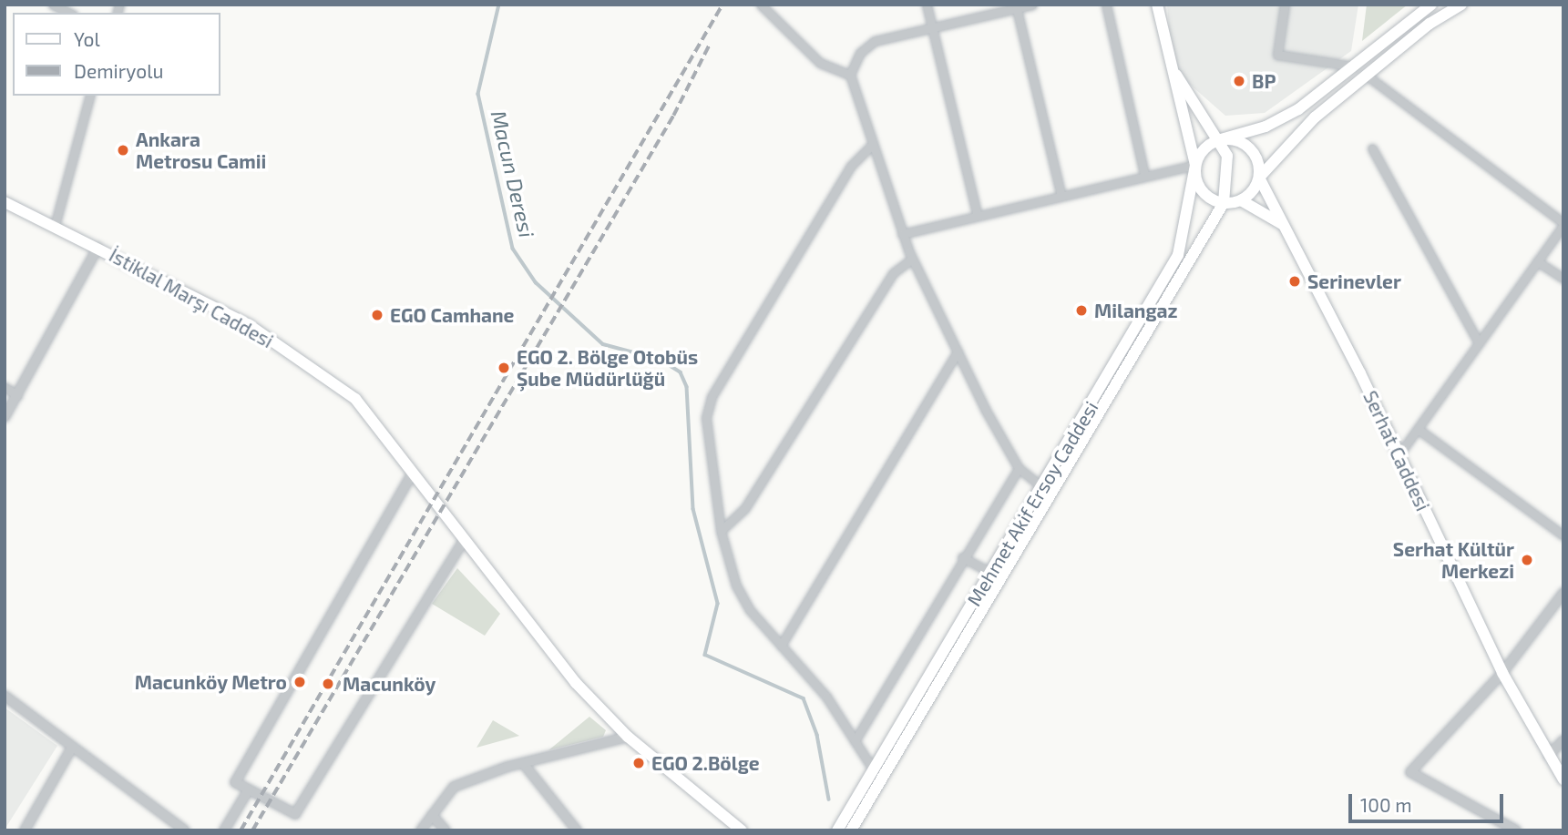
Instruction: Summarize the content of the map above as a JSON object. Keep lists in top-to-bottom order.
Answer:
{
  "streets": {
    "main road": ["İstiklal Marşı Caddesi", "Serhat Caddesi", "Mehmet Akif Ersoy Caddesi"]
  },
  "crossings": [
    ["Serhat Caddesi", "Mehmet Akif Ersoy Caddesi"]
  ],
  "water": ["Macun Deresi"],
  "places": [
    "BP",
    "Ankara Metrosu Camii",
    "Serinevler",
    "Milangaz",
    "EGO Camhane",
    "EGO 2. Bölge Otobüs Şube Müdürlüğü",
    "Serhat Kültür Merkezi",
    "Macunköy Metro",
    "Macunköy",
    "EGO 2.Bölge"
  ],
  "legend": ["Yol", "Demiryolu"],
  "scale_bar": "100 m"
}
